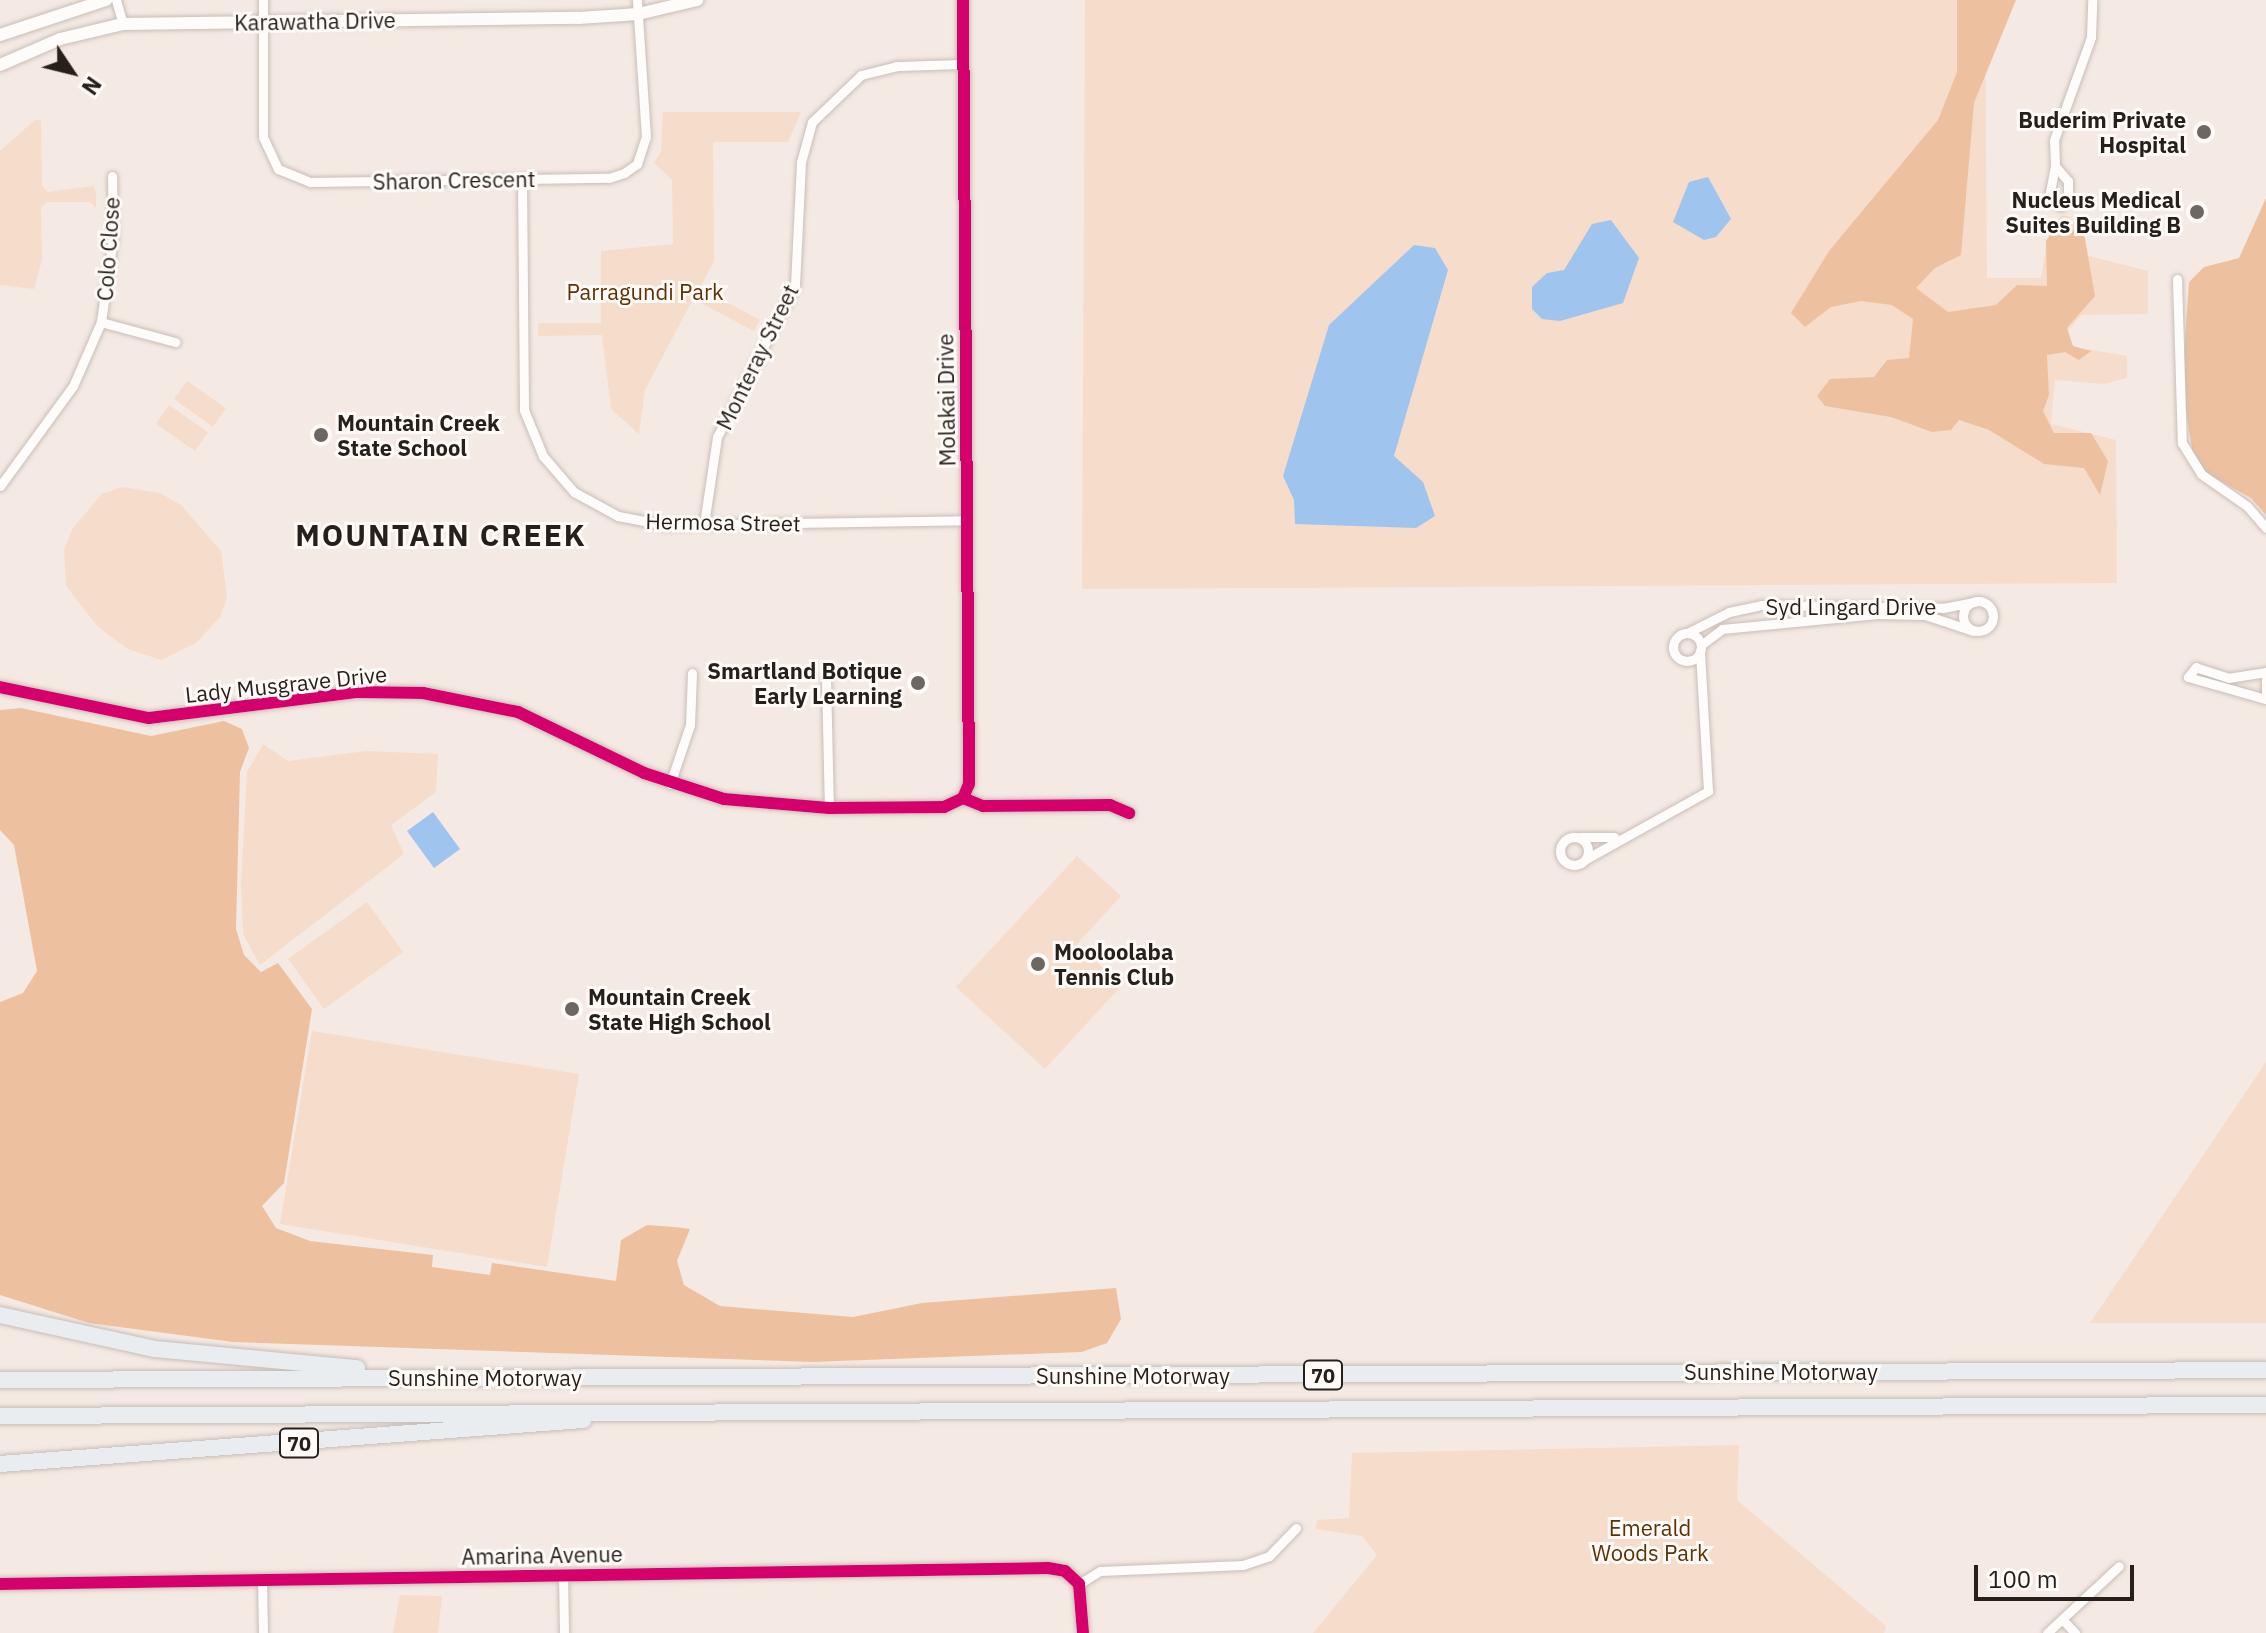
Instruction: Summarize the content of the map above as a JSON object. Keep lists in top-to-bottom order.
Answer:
{
  "streets": {
    "highway": ["Sunshine Motorway", "70"],
    "street": [
      "Karawatha Drive",
      "Sharon Crescent",
      "Colo Close",
      "Monteray Street",
      "Molakai Drive",
      "Hermosa Street",
      "Syd Lingard Drive",
      "Lady Musgrave Drive",
      "Amarina Avenue"
    ]
  },
  "crossings": [
    ["Karawatha Drive", "Sharon Crescent"],
    ["Sharon Crescent", "Hermosa Street"],
    ["Monteray Street", "Molakai Drive"],
    ["Monteray Street", "Hermosa Street"],
    ["Molakai Drive", "Hermosa Street"],
    ["Molakai Drive", "Lady Musgrave Drive"],
    ["Sunshine Motorway", "70"]
  ],
  "districts": ["MOUNTAIN CREEK"],
  "parks": ["Parragundi Park", "Emerald Woods Park"],
  "places": [
    "Buderim Private Hospital",
    "Nucleus Medical Suites Building B",
    "Mountain Creek State School",
    "Smartland Botique Early Learning",
    "Mooloolaba Tennis Club",
    "Mountain Creek State High School"
  ],
  "scale_bar": "100 m",
  "north": "bottom right"
}
